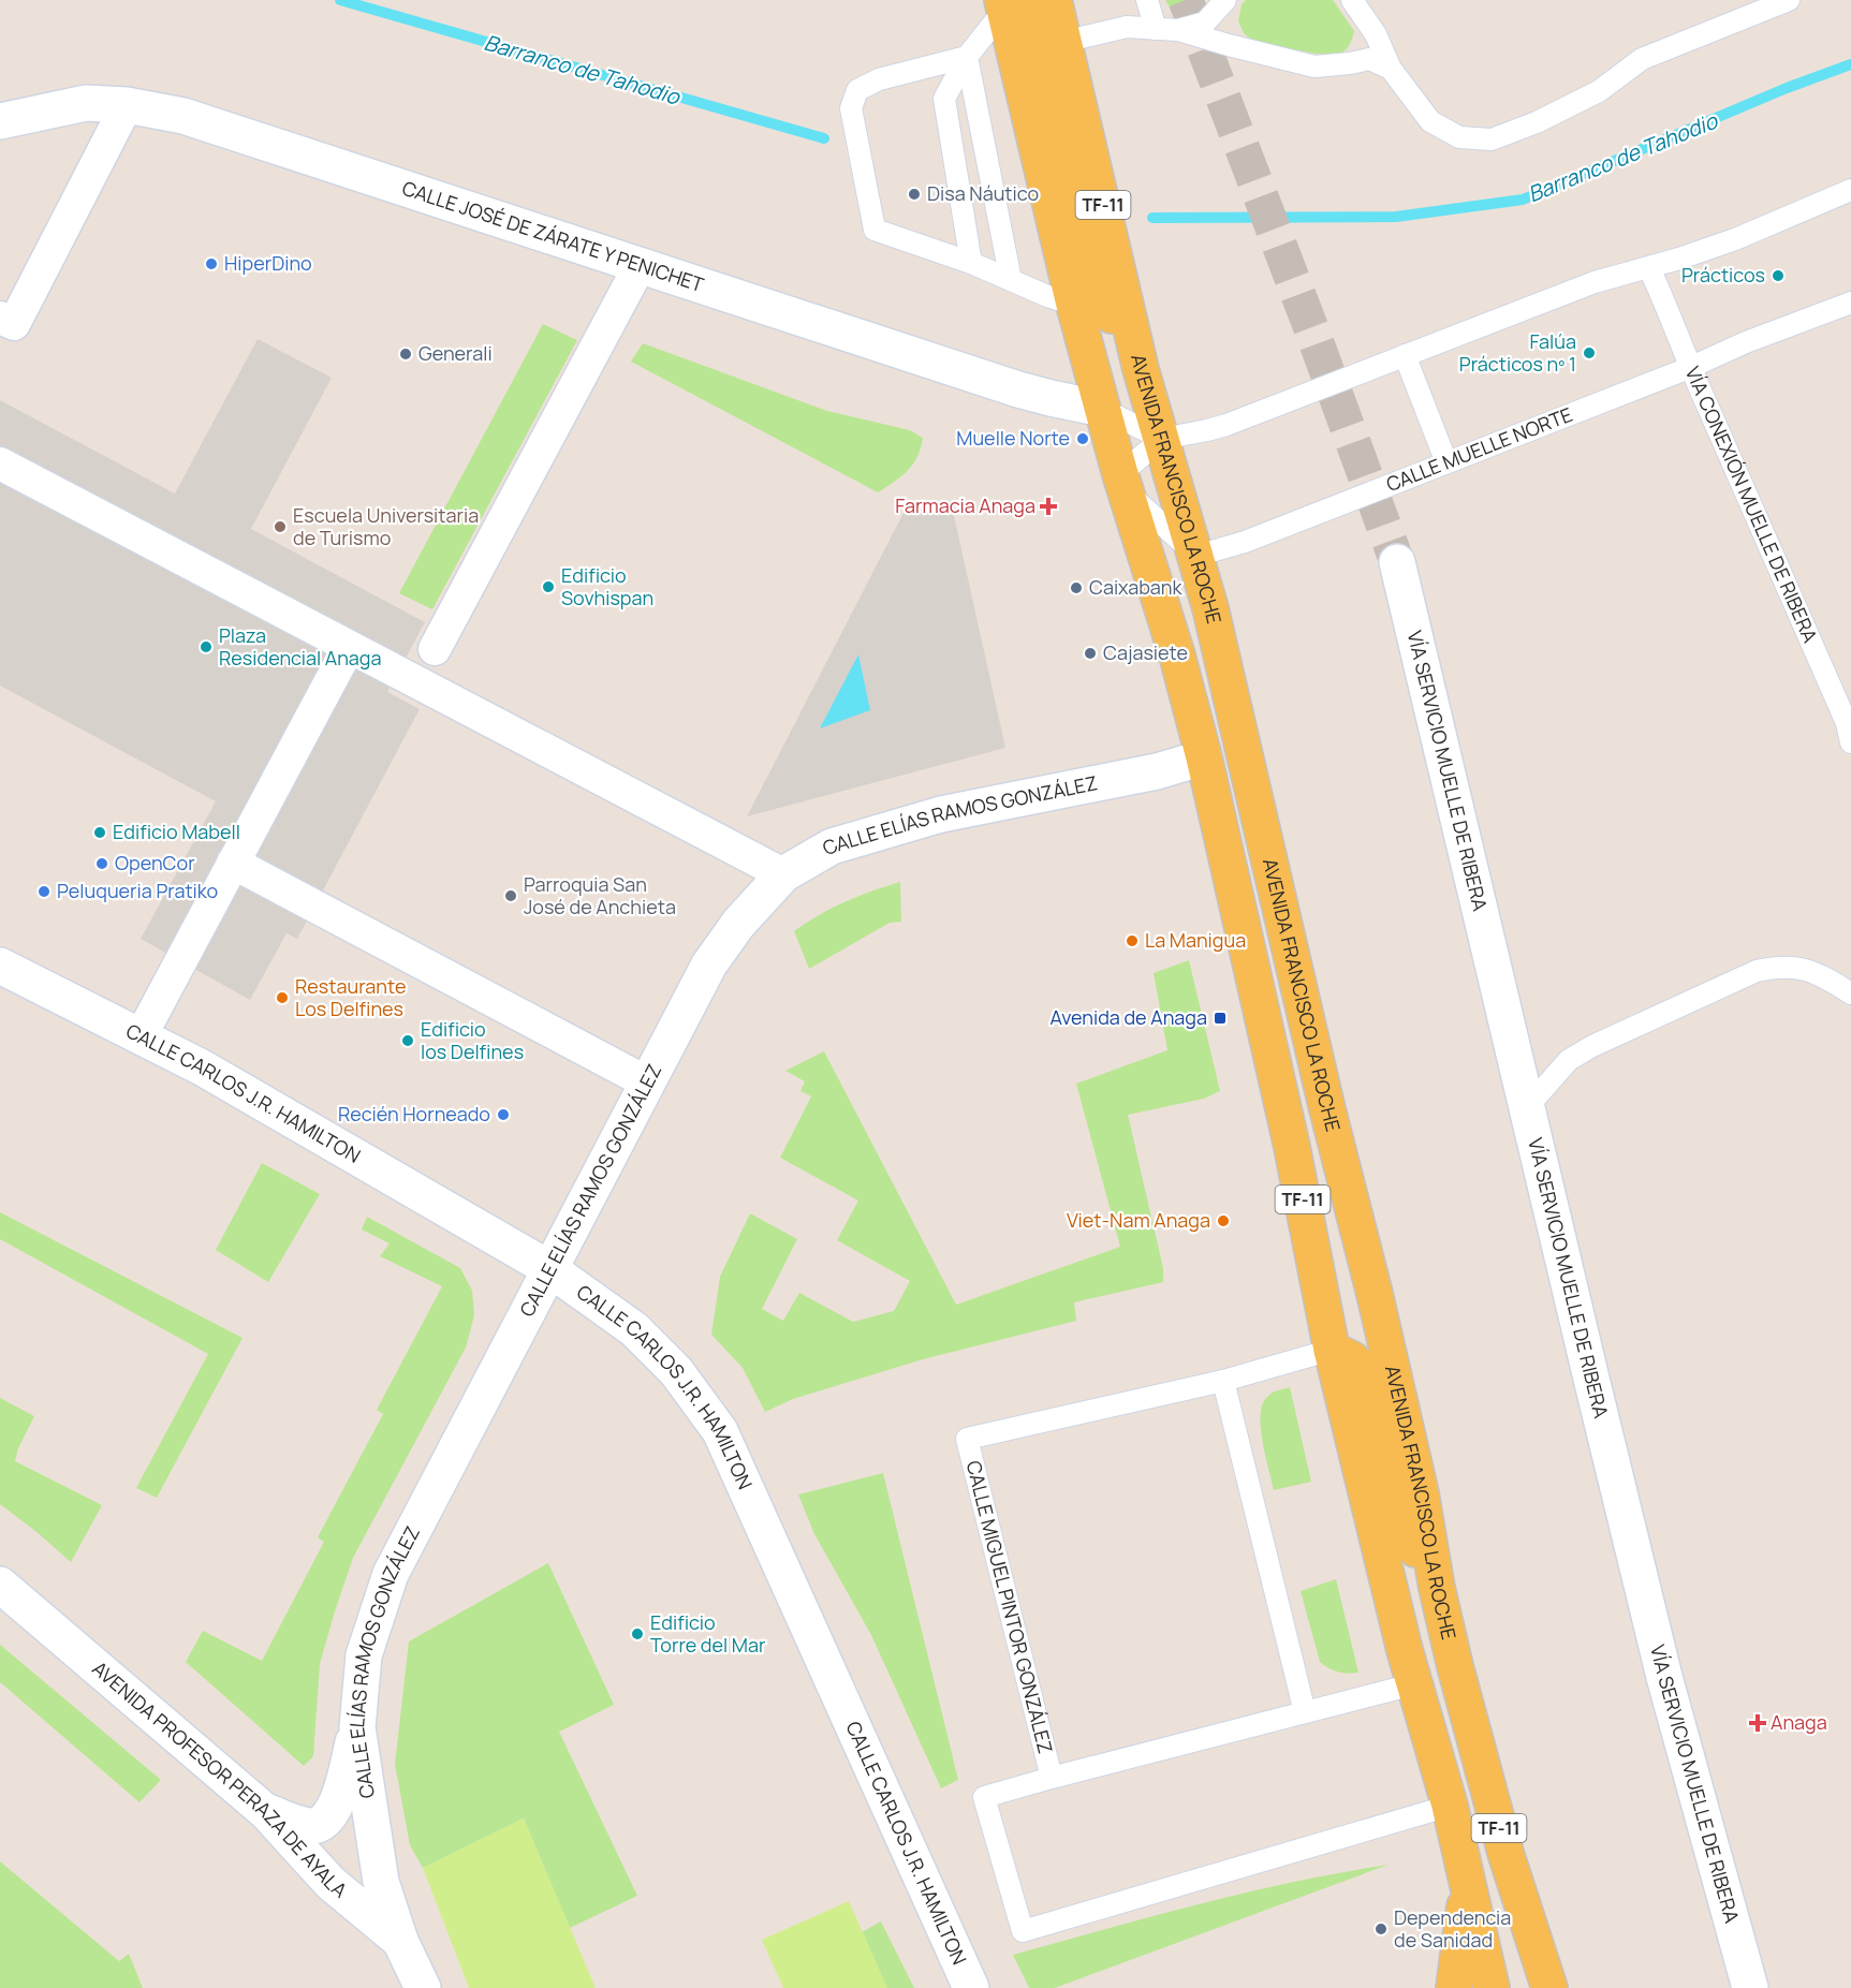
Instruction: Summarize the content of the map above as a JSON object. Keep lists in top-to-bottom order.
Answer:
{
  "streets": {
    "main road": ["TF-11", "AVENIDA FRANCISCO LA ROCHE"],
    "street": [
      "CALLE JOSÉ DE ZÁRATE Y PENICHET",
      "VÍA SERVICIO MUELLE DE RIBERA",
      "CALLE ELÍAS RAMOS GONZÁLEZ",
      "CALLE CARLOS J.R. HAMILTON",
      "AVENIDA PROFESOR PERAZA DE AYALA"
    ],
    "lane": ["CALLE MUELLE NORTE", "VÍA CONEXIÓN MUELLE DE RIBERA", "CALLE MIGUEL PINTOR GONZÁLEZ"]
  },
  "crossings": [
    ["TF-11", "CALLE JOSÉ DE ZÁRATE Y PENICHET"],
    ["TF-11", "CALLE ELÍAS RAMOS GONZÁLEZ"],
    ["TF-11", "CALLE MIGUEL PINTOR GONZÁLEZ"],
    ["CALLE MUELLE NORTE", "AVENIDA FRANCISCO LA ROCHE"],
    ["CALLE MUELLE NORTE", "VÍA CONEXIÓN MUELLE DE RIBERA"],
    ["CALLE ELÍAS RAMOS GONZÁLEZ", "CALLE CARLOS J.R. HAMILTON"],
    ["CALLE ELÍAS RAMOS GONZÁLEZ", "AVENIDA PROFESOR PERAZA DE AYALA"]
  ],
  "water": ["Barranco de Tahodio"],
  "places": {
    "other": [
      "Disa Náutico",
      "HiperDino",
      "Prácticos",
      "Falúa Prácticos nº 1",
      "Generali",
      "Muelle Norte",
      "Escuela Universitaria de Turismo",
      "Edificio Sovhispan",
      "Caixabank",
      "Plaza Residencial Anaga",
      "Cajasiete",
      "Edificio Mabell",
      "OpenCor",
      "Peluqueria Pratiko",
      "Parroquia San José de Anchieta",
      "La Manigua",
      "Restaurante Los Delfines",
      "Edificio los Delfines",
      "Recién Horneado",
      "Viet-Nam Anaga",
      "Edificio Torre del Mar",
      "Dependencia de Sanidad"
    ],
    "health": ["Farmacia Anaga", "Anaga"],
    "transit": ["Avenida de Anaga"]
  }
}
